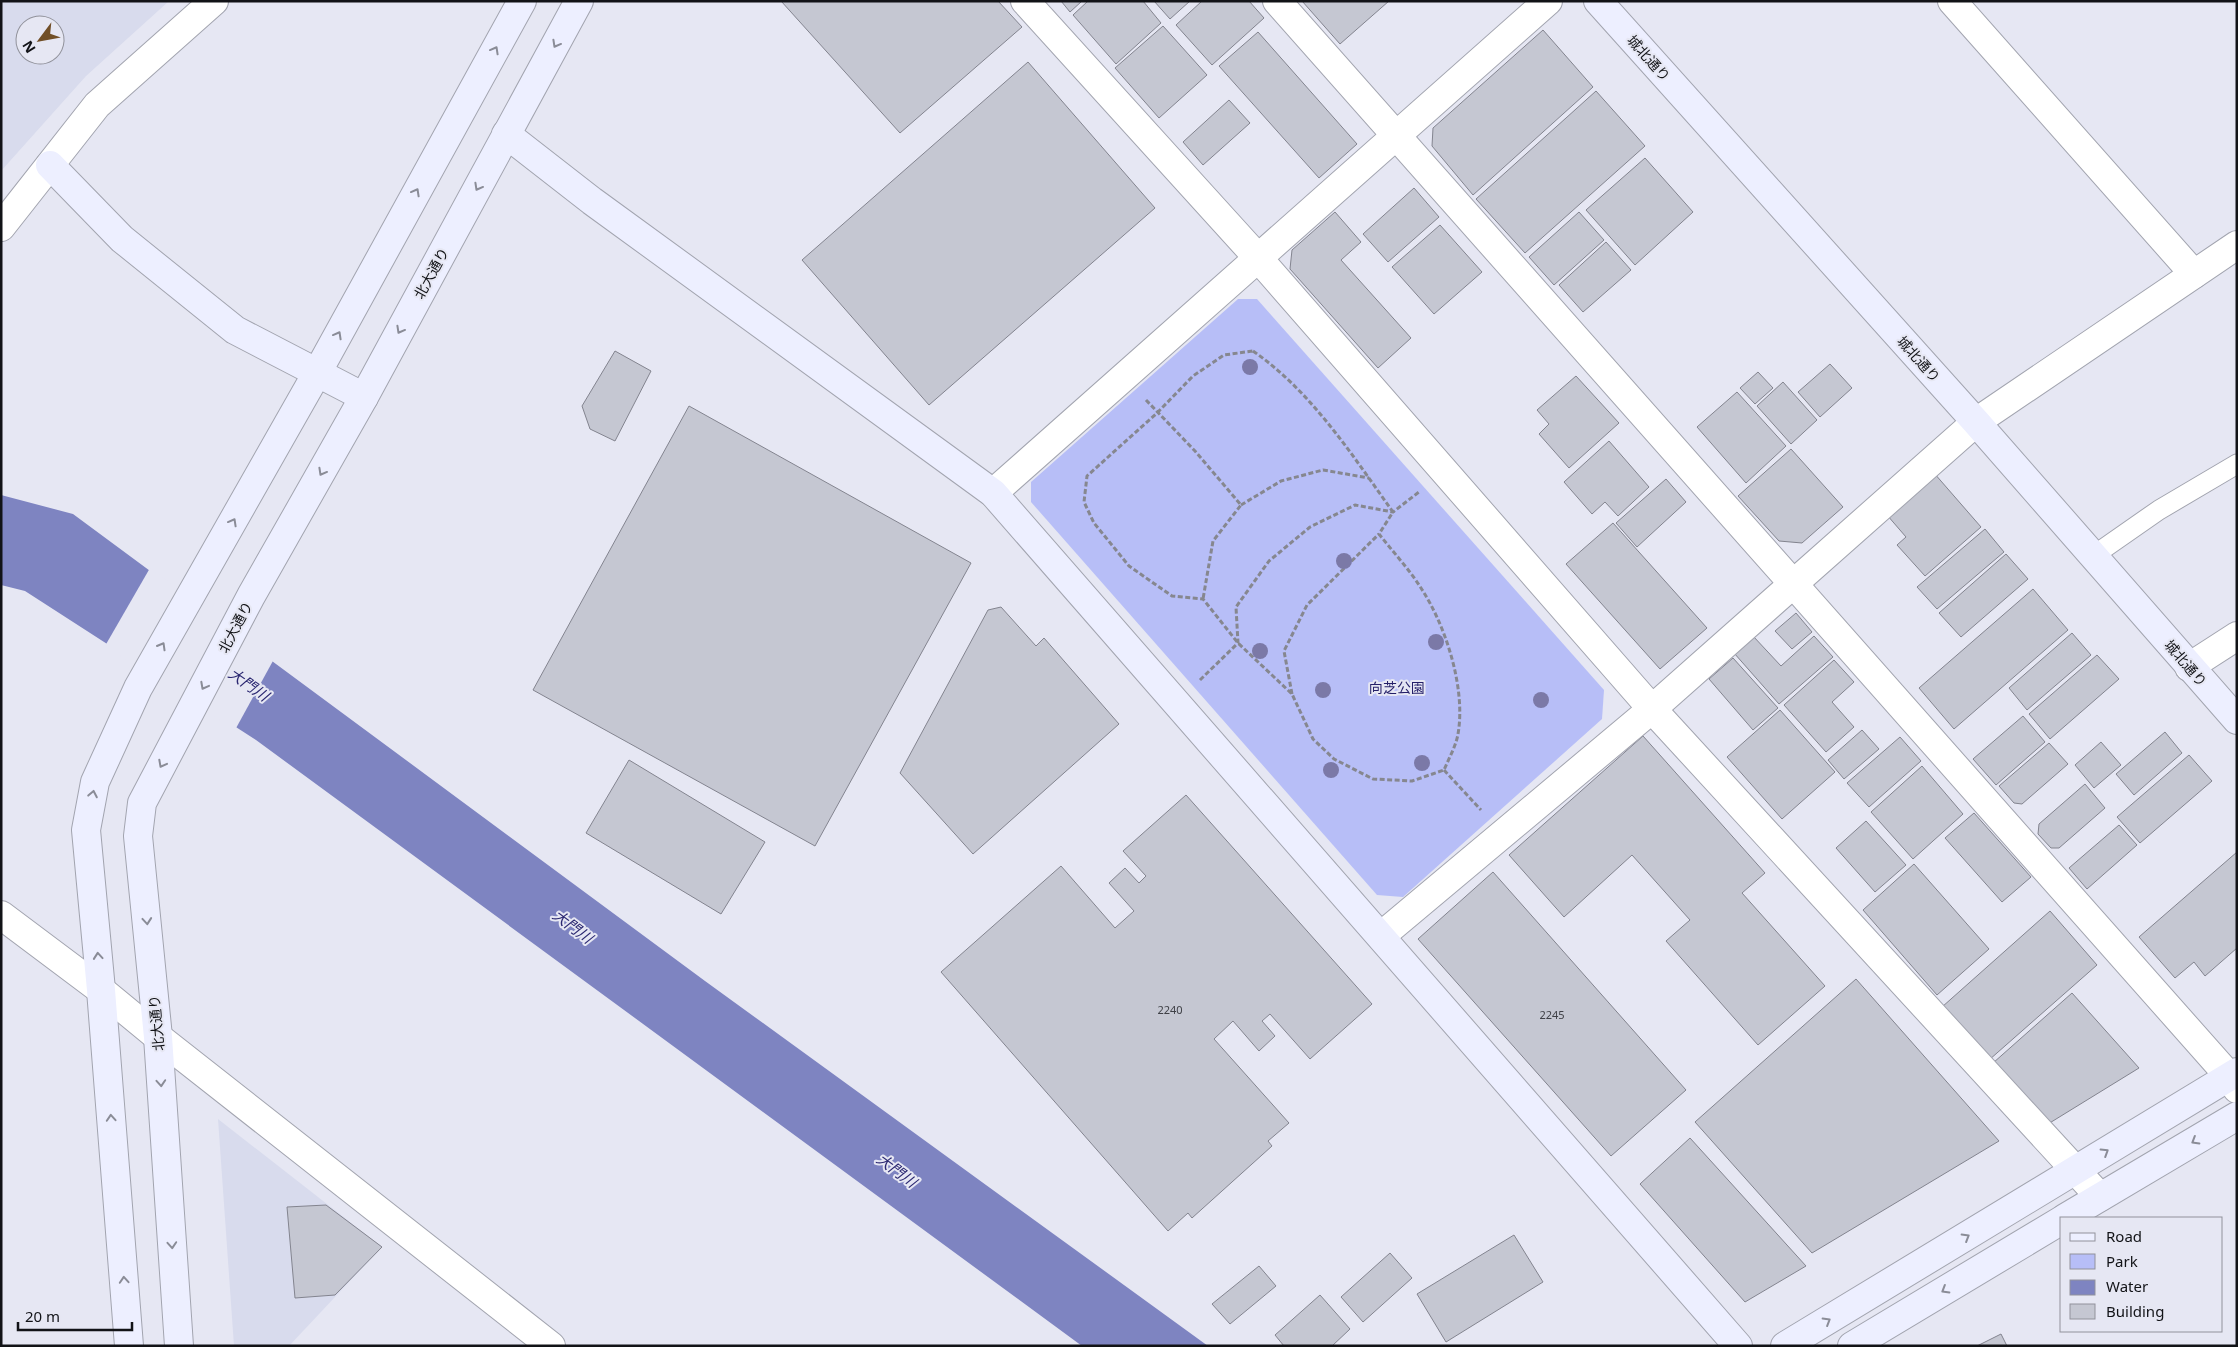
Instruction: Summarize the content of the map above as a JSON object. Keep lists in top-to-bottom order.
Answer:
{
  "streets": {
    "street": ["城北通り", "北大通り"]
  },
  "water": ["大門川"],
  "parks": ["向芝公園"],
  "house_numbers": ["2240", "2245"],
  "legend": [
    "Road",
    "Park",
    "Water",
    "Building"
  ],
  "scale_bar": "20 m",
  "north": "bottom left"
}
